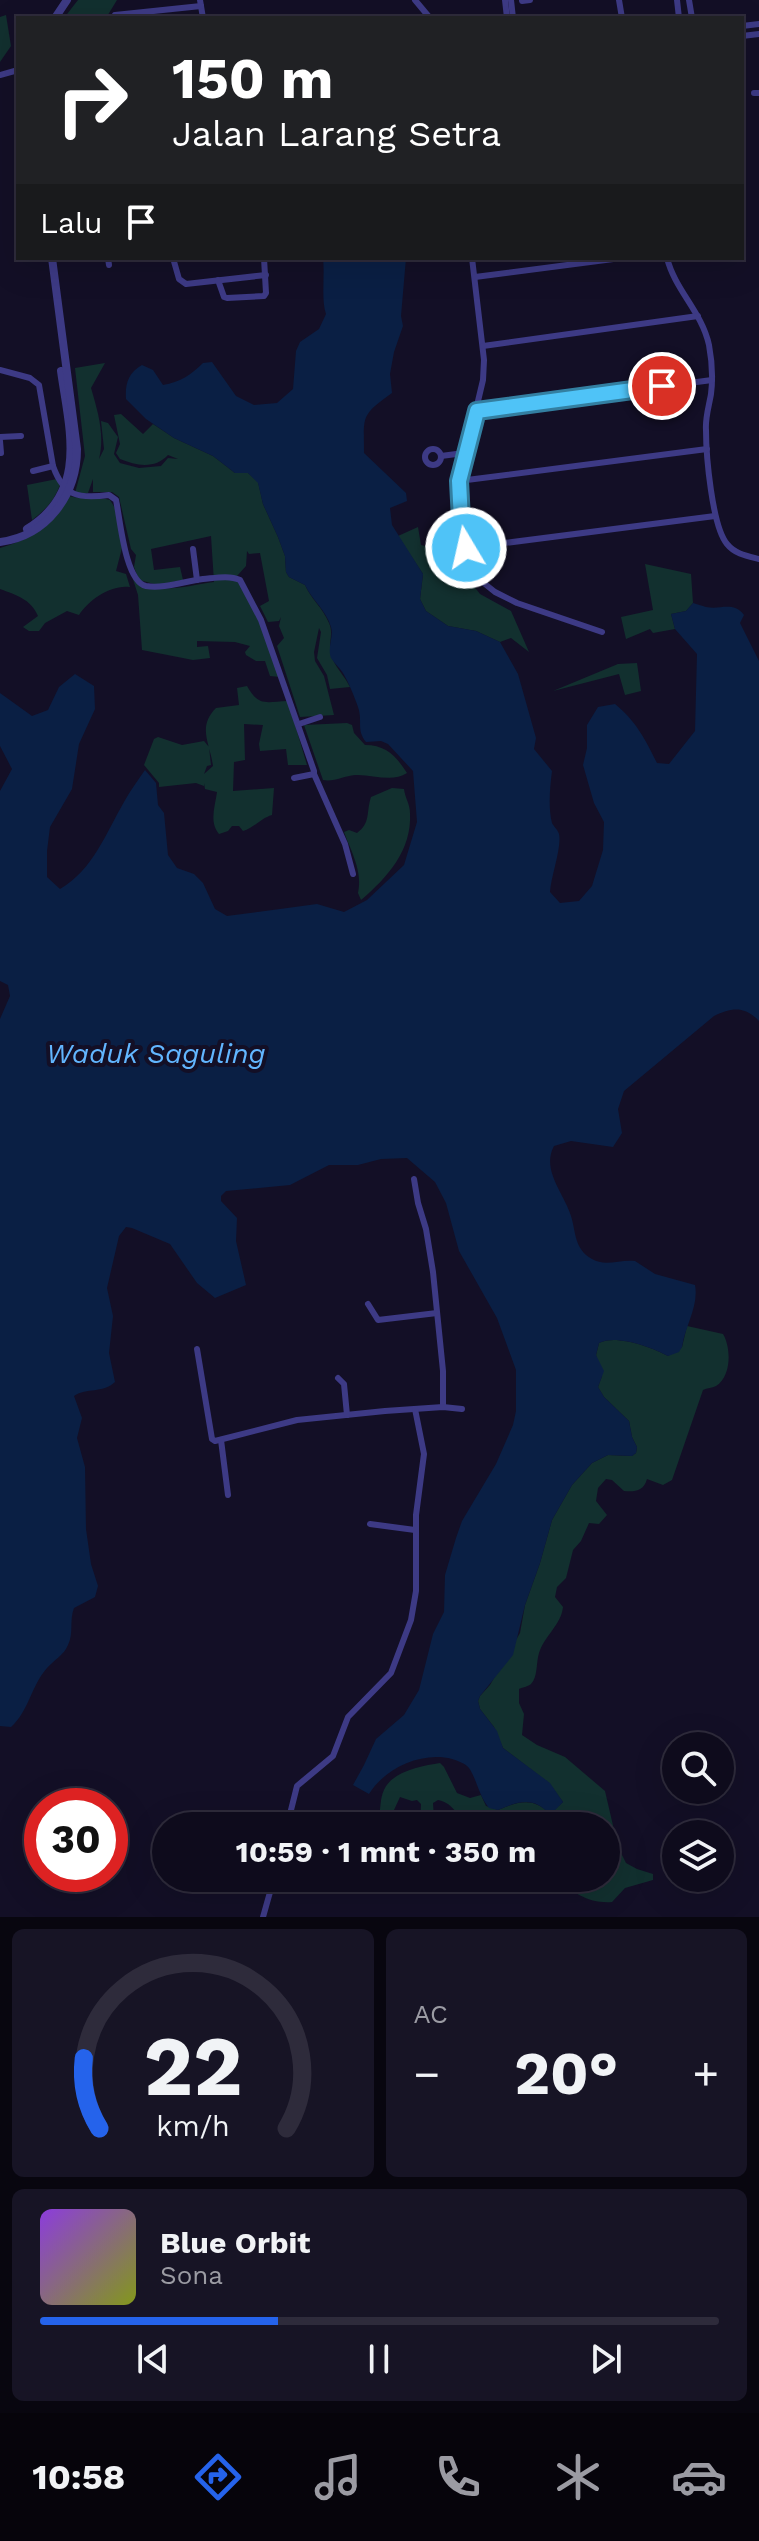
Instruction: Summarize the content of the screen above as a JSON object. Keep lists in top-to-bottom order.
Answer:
{
  "water": ["Waduk Saguling"],
  "page": {
    "turn": ["150 m", "Jalan Larang Setra"],
    "then": "Lalu",
    "limit": "30",
    "trip": "10:59 · 1 mnt · 350 m",
    "tile": "AC",
    "heat": ["−", "20°", "+"],
    "song": ["Blue Orbit", "Sona"],
    "tabs": "10:58",
    "gauge": ["22", "km/h"]
  }
}
